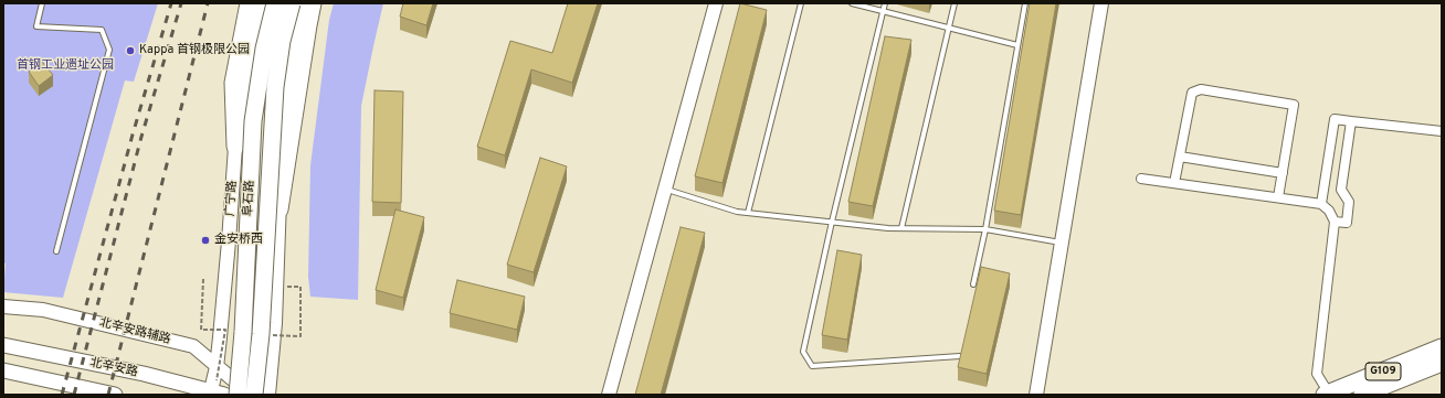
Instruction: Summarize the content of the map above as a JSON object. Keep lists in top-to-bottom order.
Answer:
{
  "streets": {
    "highway": ["阜石路", "G109"],
    "main road": ["北辛安路"],
    "street": ["广宁路", "北辛安路辅路"]
  },
  "crossings": [
    ["广宁路", "北辛安路辅路"],
    ["广宁路", "北辛安路"]
  ],
  "parks": ["首钢工业遗址公园"],
  "places": ["Kappa 首钢极限公园", "金安桥西"]
}
